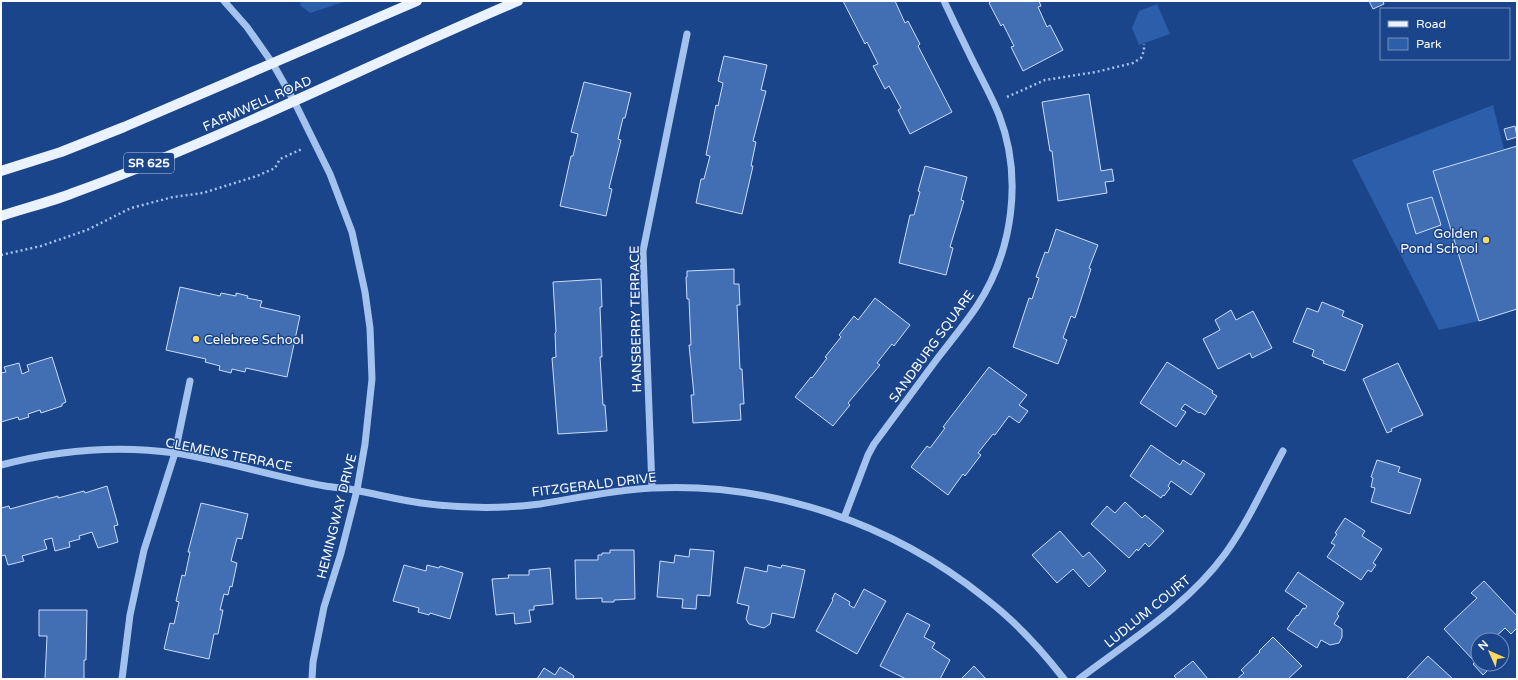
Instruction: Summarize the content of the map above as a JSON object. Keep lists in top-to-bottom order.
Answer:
{
  "streets": {
    "main road": ["FARMWELL ROAD", "SR 625"],
    "street": [
      "HANSBERRY TERRACE",
      "SANDBURG SQUARE",
      "CLEMENS TERRACE",
      "FITZGERALD DRIVE",
      "HEMINGWAY DRIVE",
      "LUDLUM COURT"
    ]
  },
  "crossings": [
    ["FARMWELL ROAD", "HEMINGWAY DRIVE"],
    ["HANSBERRY TERRACE", "FITZGERALD DRIVE"],
    ["SANDBURG SQUARE", "FITZGERALD DRIVE"],
    ["CLEMENS TERRACE", "FITZGERALD DRIVE"],
    ["CLEMENS TERRACE", "HEMINGWAY DRIVE"],
    ["FITZGERALD DRIVE", "HEMINGWAY DRIVE"]
  ],
  "places": ["Golden Pond School", "Celebree School"],
  "legend": ["Road", "Park"],
  "north": "top left"
}
